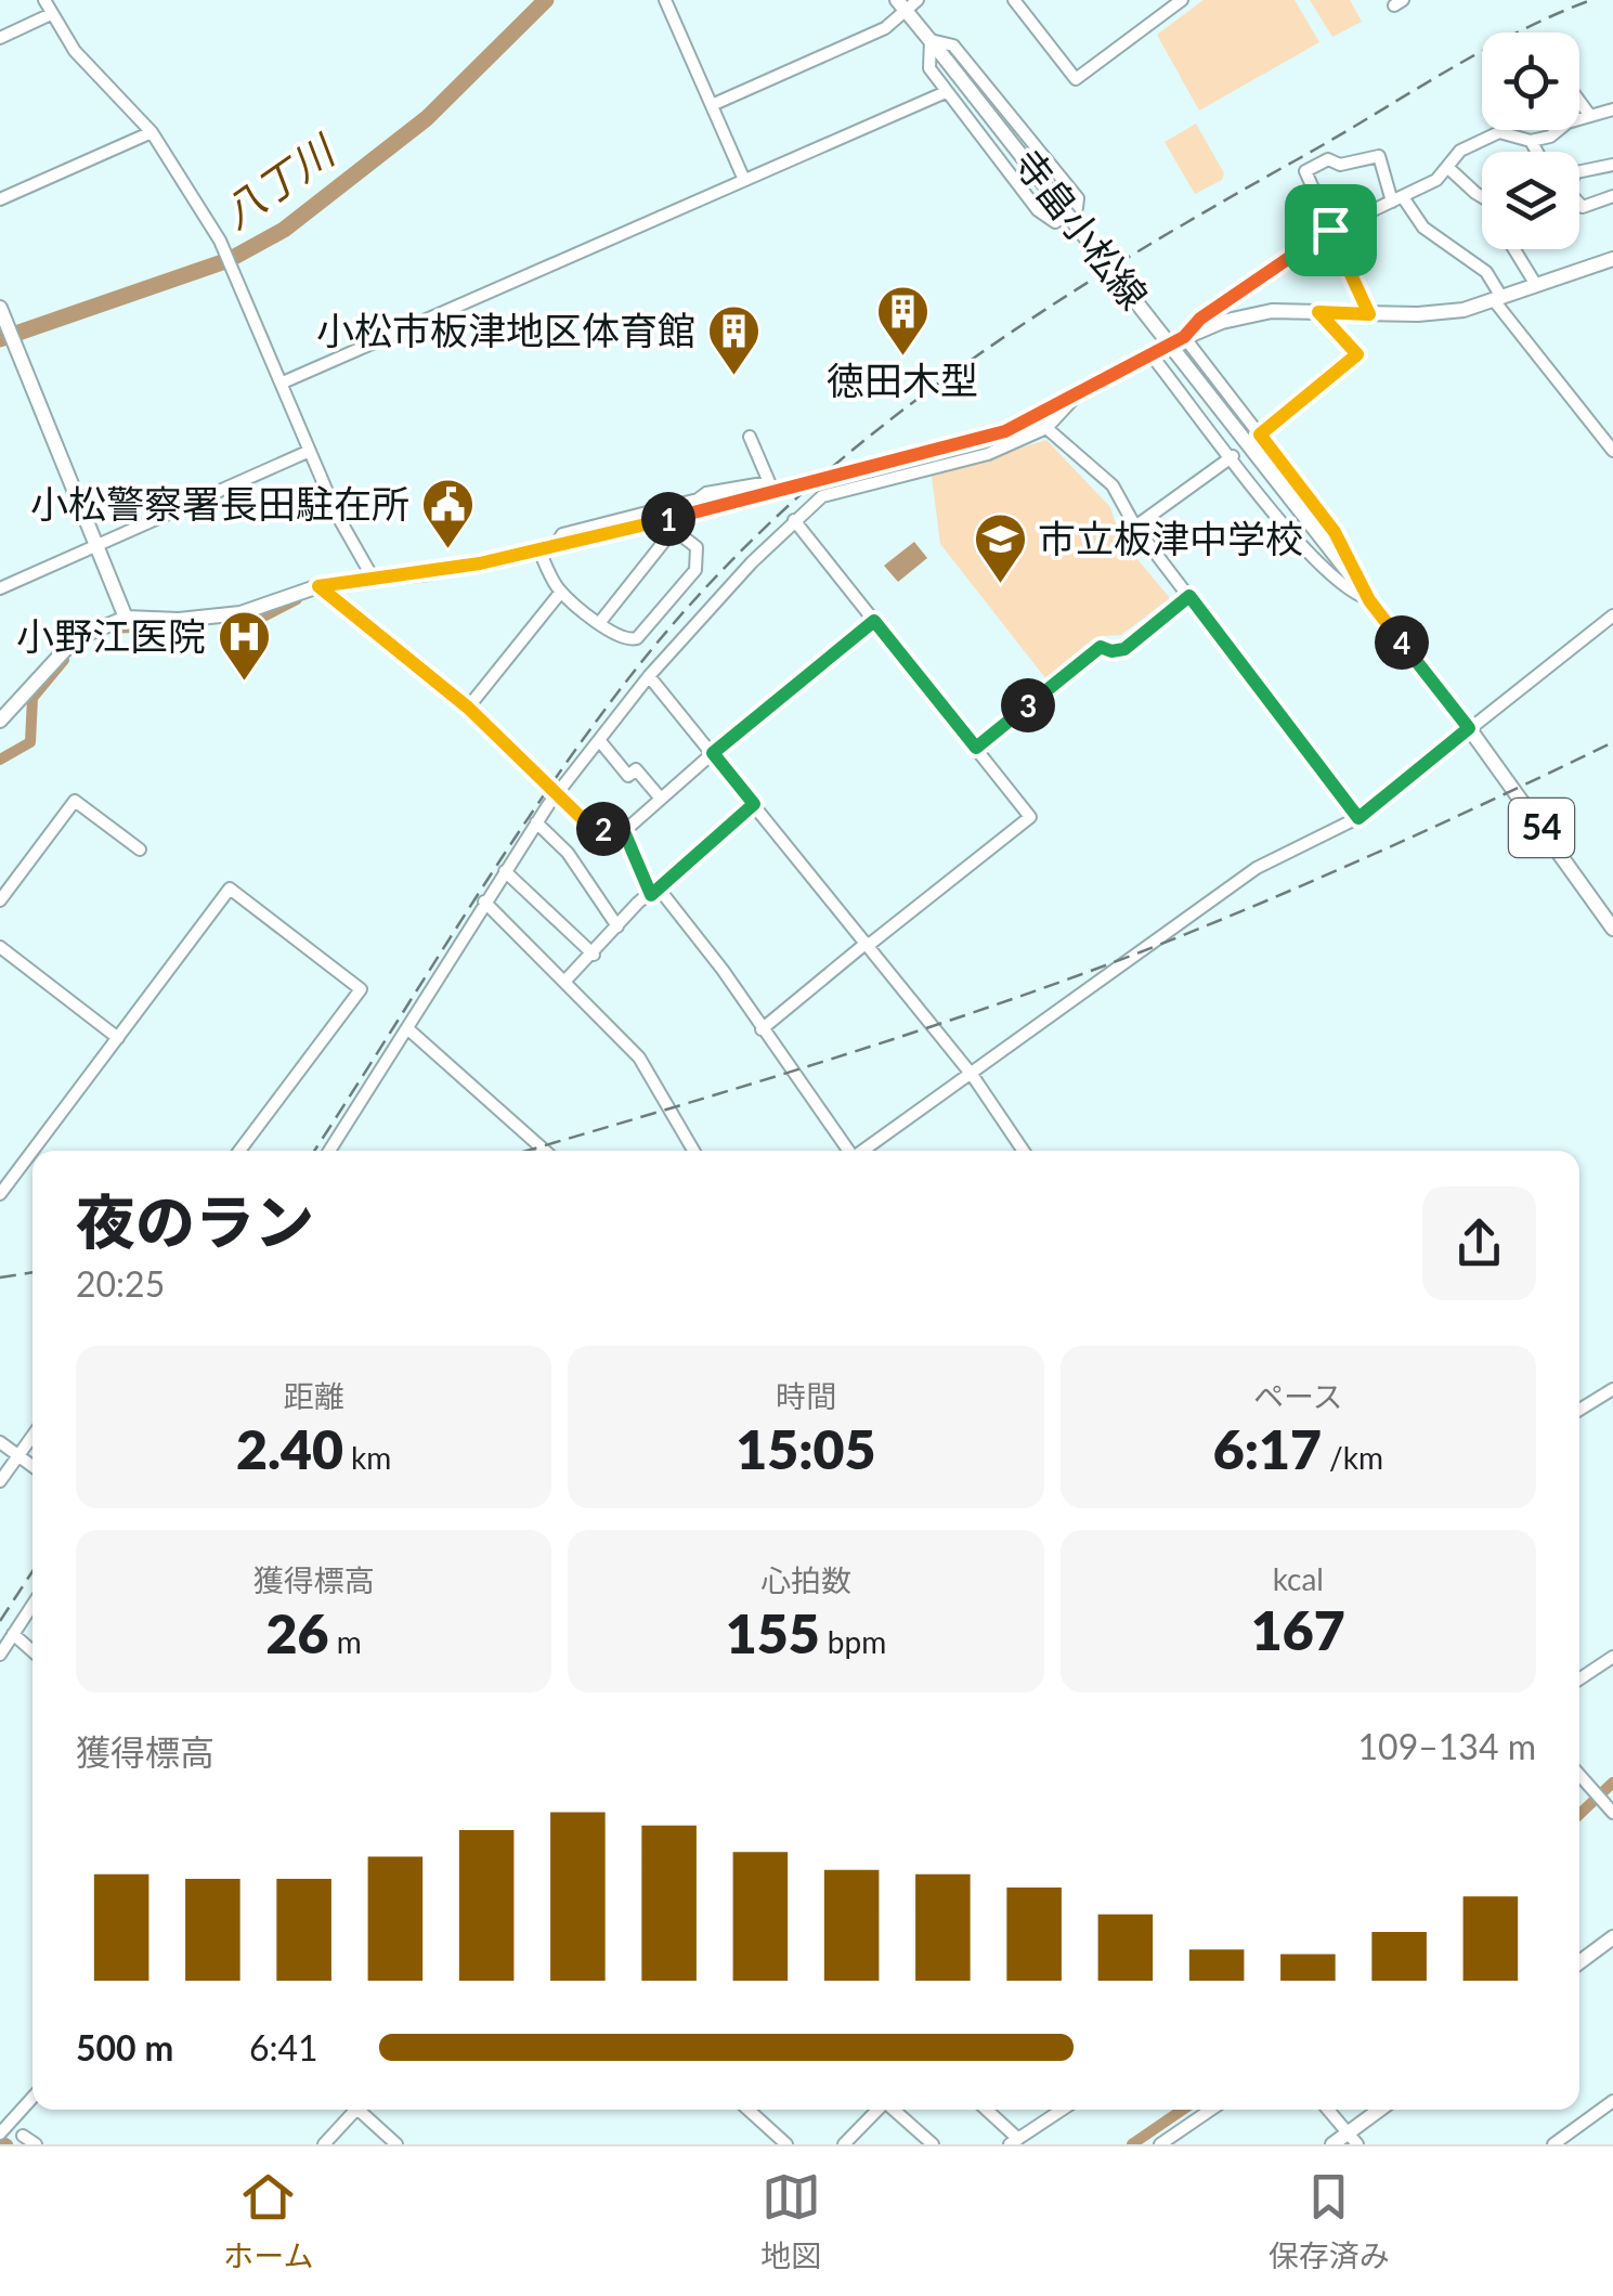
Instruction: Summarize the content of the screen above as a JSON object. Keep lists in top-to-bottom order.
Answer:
{
  "streets": {
    "main road": ["寺畠小松線", "54"]
  },
  "water": ["八丁川"],
  "places": {
    "building": ["徳田木型", "小松市板津地区体育館"],
    "public building": ["小松警察署長田駐在所"],
    "school or university": ["市立板津中学校"],
    "hospital": ["小野江医院"]
  },
  "page": {
    "pins": [
      "1",
      "4",
      "3",
      "2"
    ],
    "heading": ["夜のラン", "20:25"],
    "stats": [
      ["距離", "2.40 km"],
      ["時間", "15:05"],
      ["ペース", "6:17 /km"],
      ["獲得標高", "26 m"],
      ["心拍数", "155 bpm"],
      ["kcal", "167"]
    ],
    "chart": ["獲得標高", "109–134 m"],
    "list": [
      {
        "name": "500 m",
        "note": "6:41"
      }
    ],
    "tabs": ["ホーム", "地図", "保存済み"]
  }
}
